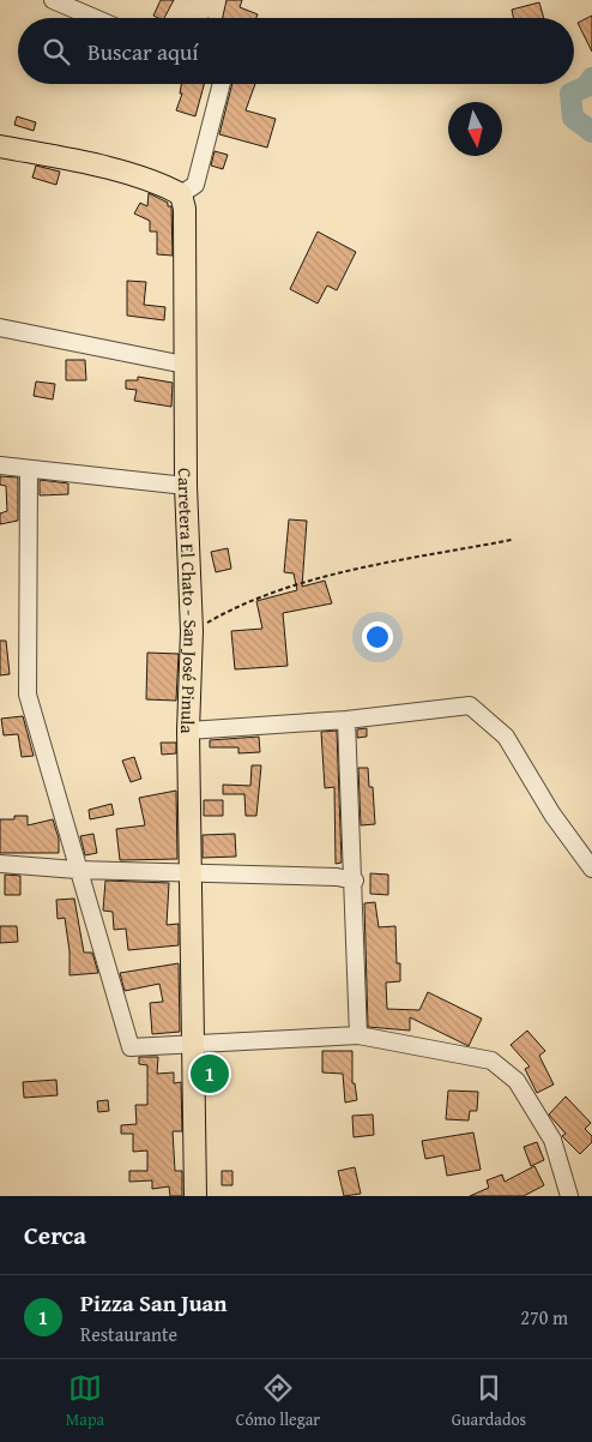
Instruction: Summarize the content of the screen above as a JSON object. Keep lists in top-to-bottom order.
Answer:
{
  "streets": {
    "main road": ["Carretera El Chato - San José Pinula"]
  },
  "north": "bottom",
  "page": {
    "search": "Buscar aquí",
    "pins": "1",
    "heading": "Cerca",
    "list": [
      {
        "mark": "1",
        "name": "Pizza San Juan",
        "note": "Restaurante",
        "value": "270 m"
      }
    ],
    "nav": ["Mapa", "Cómo llegar", "Guardados"]
  }
}
